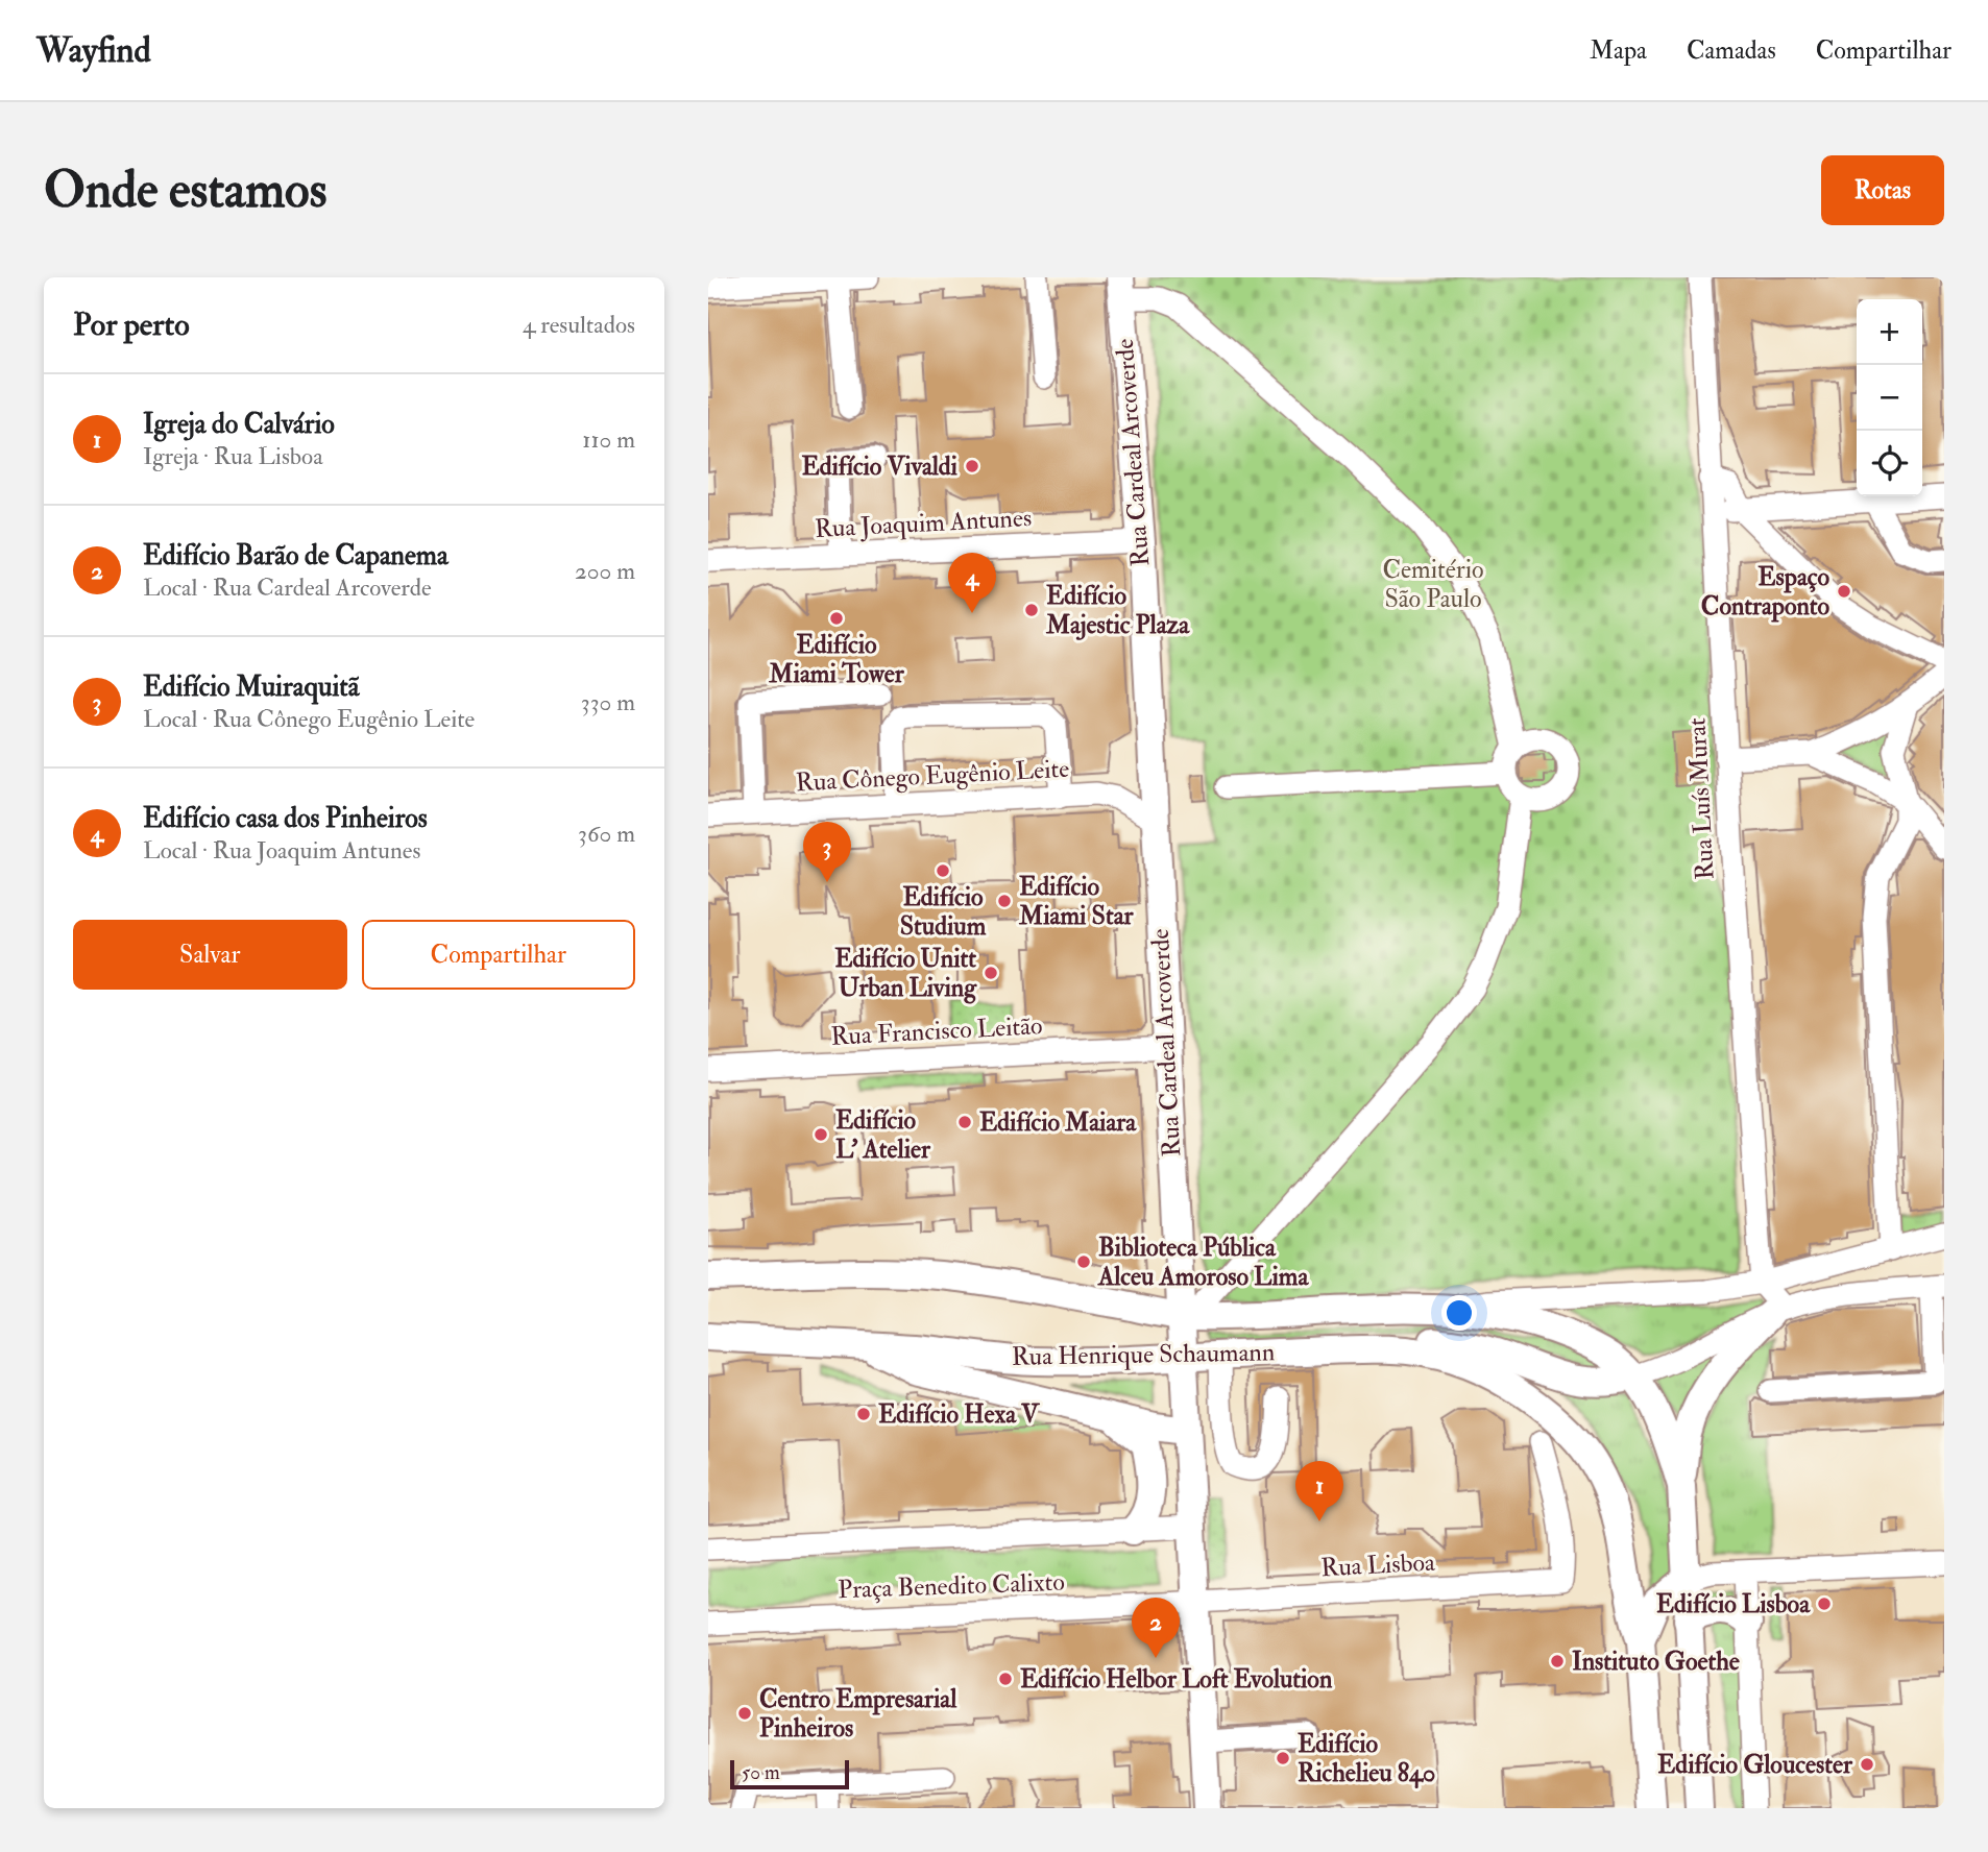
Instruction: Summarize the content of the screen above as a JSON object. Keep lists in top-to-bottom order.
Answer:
{
  "streets": {
    "main road": ["Rua Cardeal Arcoverde", "Rua Henrique Schaumann"],
    "street": [
      "Rua Joaquim Antunes",
      "Rua Cônego Eugênio Leite",
      "Rua Luís Murat",
      "Rua Francisco Leitão",
      "Rua Lisboa",
      "Praça Benedito Calixto"
    ]
  },
  "crossings": [
    ["Rua Cardeal Arcoverde", "Rua Joaquim Antunes"],
    ["Rua Cardeal Arcoverde", "Rua Cônego Eugênio Leite"],
    ["Rua Cardeal Arcoverde", "Rua Francisco Leitão"],
    ["Rua Cardeal Arcoverde", "Rua Henrique Schaumann"],
    ["Rua Cardeal Arcoverde", "Rua Lisboa"],
    ["Rua Cardeal Arcoverde", "Praça Benedito Calixto"],
    ["Rua Luís Murat", "Rua Henrique Schaumann"],
    ["Rua Lisboa", "Praça Benedito Calixto"]
  ],
  "parks": ["Cemitério São Paulo"],
  "places": [
    "Edifício Vivaldi",
    "Espaço Contraponto",
    "Edifício Majestic Plaza",
    "Edifício Miami Tower",
    "Edifício Studium",
    "Edifício Miami Star",
    "Edifício Unitt Urban Living",
    "Edifício Maiara",
    "Edifício L' Atelier",
    "Biblioteca Pública Alceu Amoroso Lima",
    "Edifício Hexa V",
    "Edifício Lisboa",
    "Instituto Goethe",
    "Edifício Helbor Loft Evolution",
    "Centro Empresarial Pinheiros",
    "Edifício Richelieu 840",
    "Edifício Gloucester"
  ],
  "scale_bar": "50 m",
  "page": {
    "header": "Wayfind",
    "nav": ["Mapa", "Camadas", "Compartilhar"],
    "buttons": [
      "Rotas",
      ["Salvar", "Compartilhar"]
    ],
    "title": "Onde estamos",
    "heading": ["Por perto", "4 resultados"],
    "map_buttons": ["+", "−"],
    "list": [
      {
        "mark": "1",
        "name": "Igreja do Calvário",
        "note": "Igreja · Rua Lisboa",
        "value": "110 m"
      },
      {
        "mark": "2",
        "name": "Edifício Barão de Capanema",
        "note": "Local · Rua Cardeal Arcoverde",
        "value": "200 m"
      },
      {
        "mark": "3",
        "name": "Edifício Muiraquitã",
        "note": "Local · Rua Cônego Eugênio Leite",
        "value": "330 m"
      },
      {
        "mark": "4",
        "name": "Edifício casa dos Pinheiros",
        "note": "Local · Rua Joaquim Antunes",
        "value": "360 m"
      }
    ],
    "pins": [
      "4",
      "3",
      "1",
      "2"
    ],
    "scale": "50 m"
  }
}
